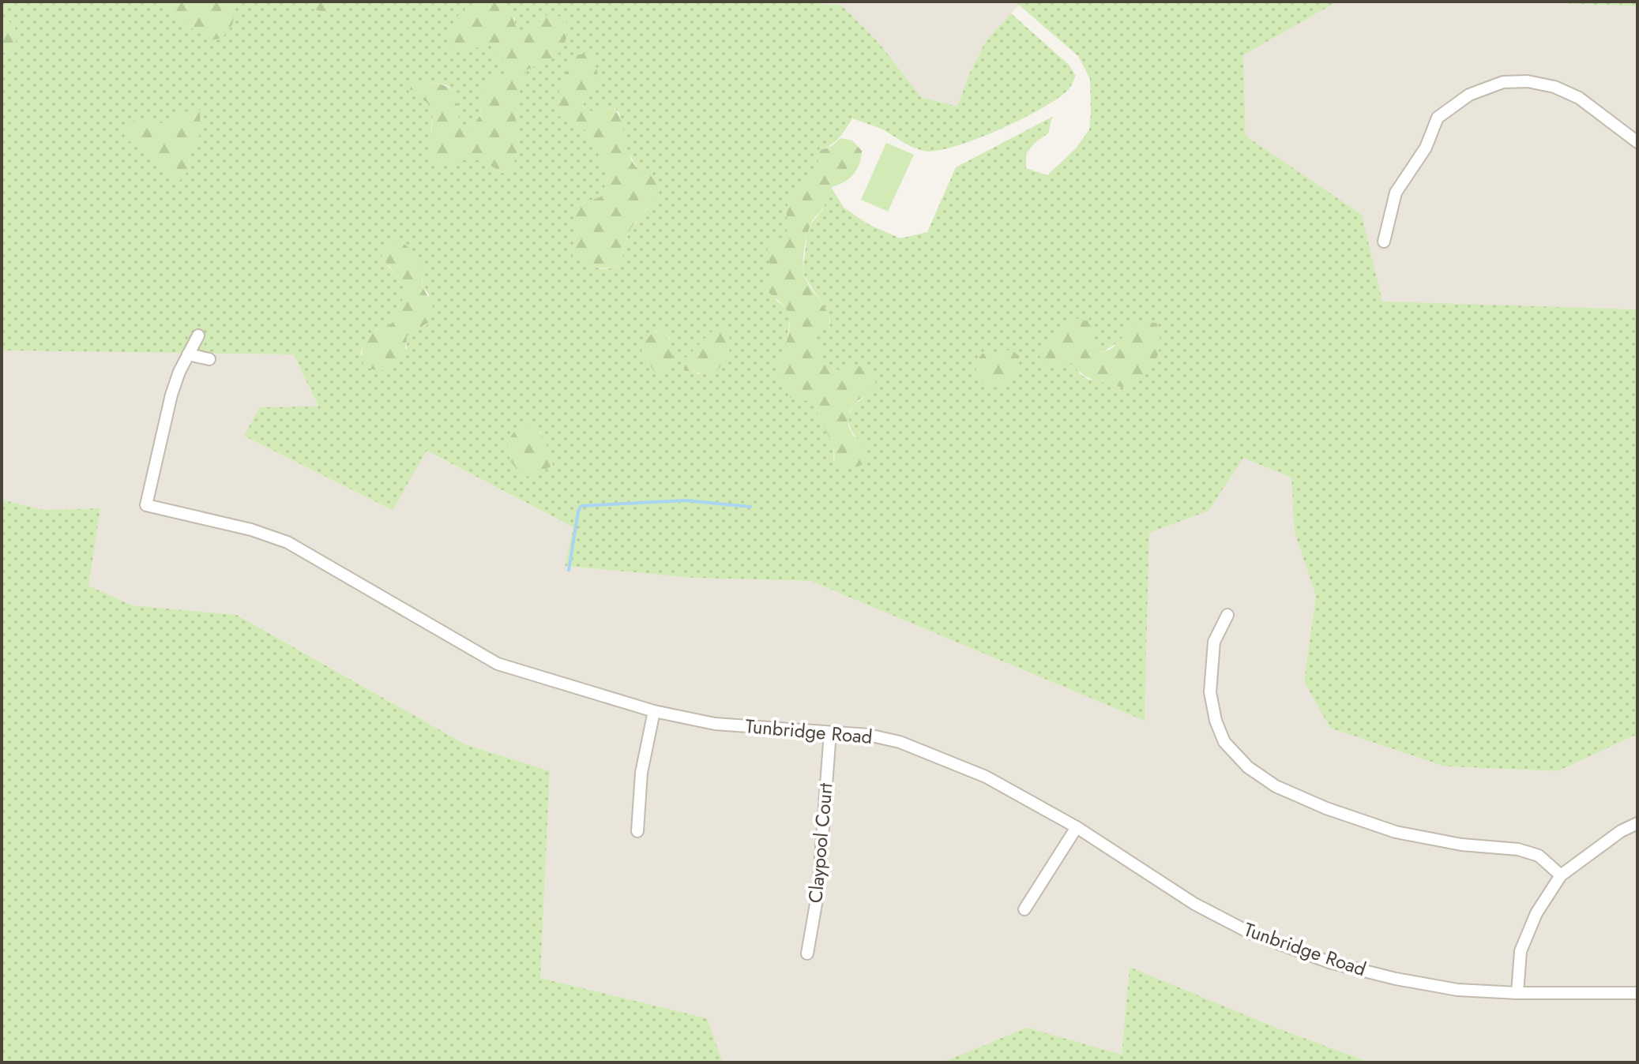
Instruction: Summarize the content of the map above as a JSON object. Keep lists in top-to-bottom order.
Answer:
{
  "streets": {
    "street": ["Tunbridge Road", "Claypool Court"]
  },
  "crossings": [
    ["Tunbridge Road", "Claypool Court"]
  ]
}
